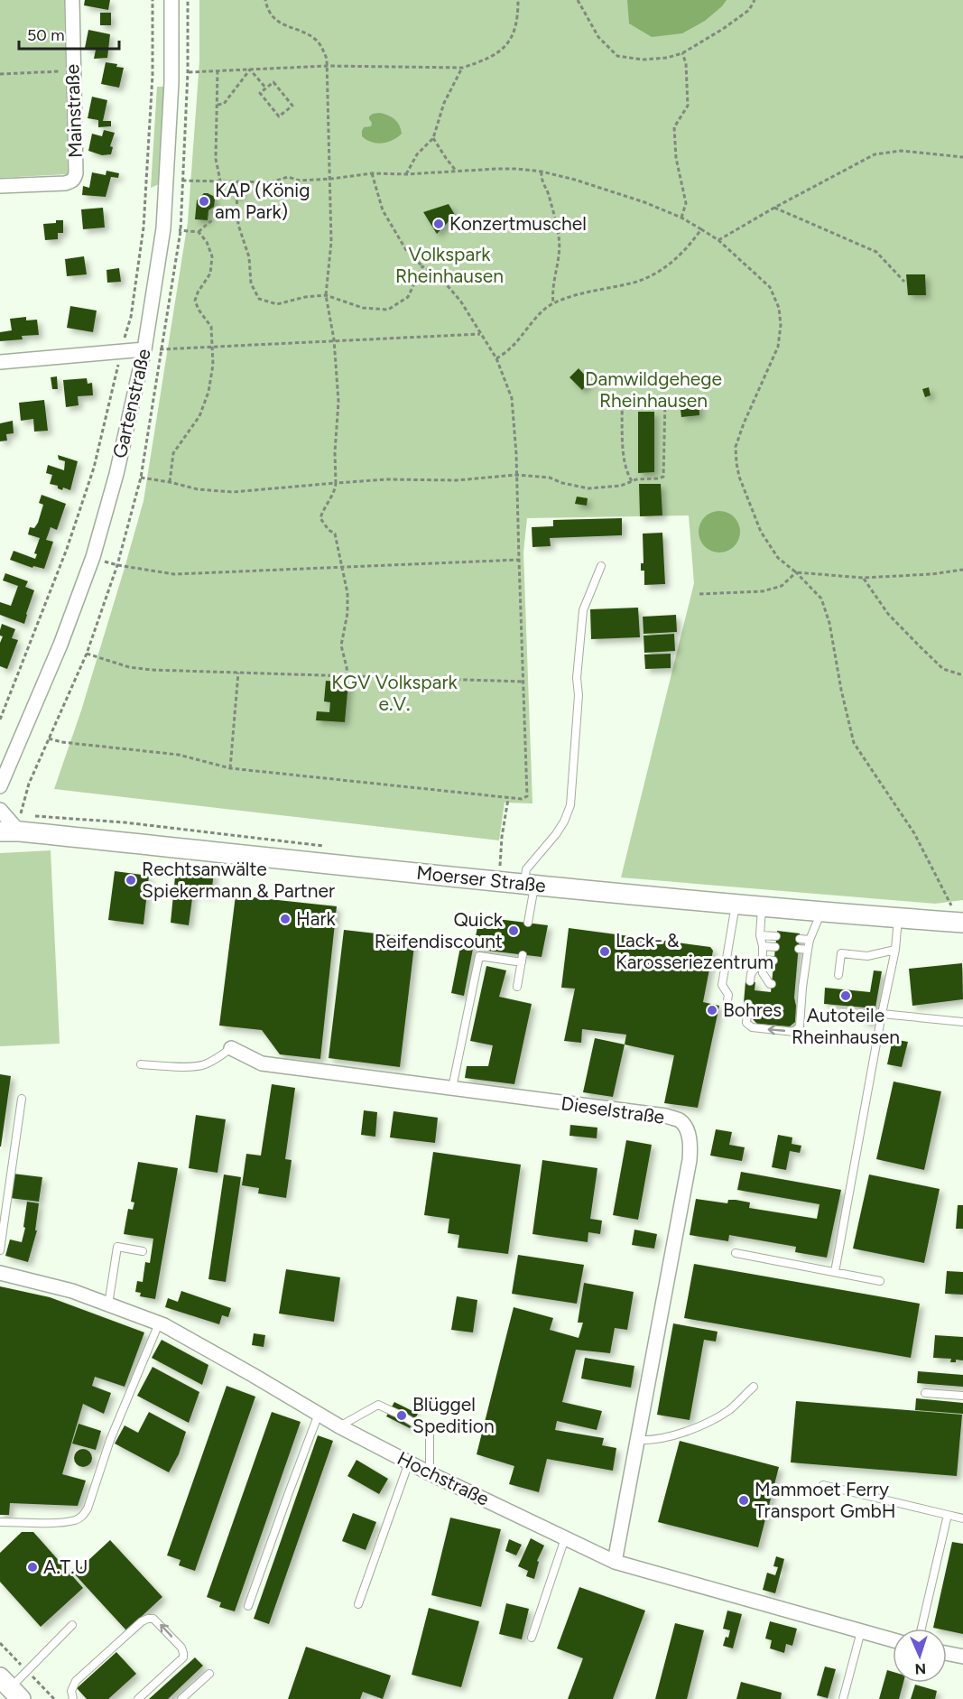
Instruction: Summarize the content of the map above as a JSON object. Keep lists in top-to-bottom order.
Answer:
{
  "streets": {
    "main road": ["Moerser Straße"],
    "street": [
      "Mainstraße",
      "Gartenstraße",
      "Dieselstraße",
      "Hochstraße"
    ]
  },
  "crossings": [
    ["Dieselstraße", "Hochstraße"]
  ],
  "parks": ["Volkspark Rheinhausen", "Damwildgehege Rheinhausen", "KGV Volkspark e.V."],
  "places": [
    "KAP (König am Park)",
    "Konzertmuschel",
    "Rechtsanwälte Spiekermann & Partner",
    "Hark",
    "Quick Reifendiscount",
    "Lack- & Karosseriezentrum",
    "Autoteile Rheinhausen",
    "Bohres",
    "Blüggel Spedition",
    "Mammoet Ferry Transport GmbH",
    "A.T.U"
  ],
  "scale_bar": "50 m",
  "north": "bottom"
}
